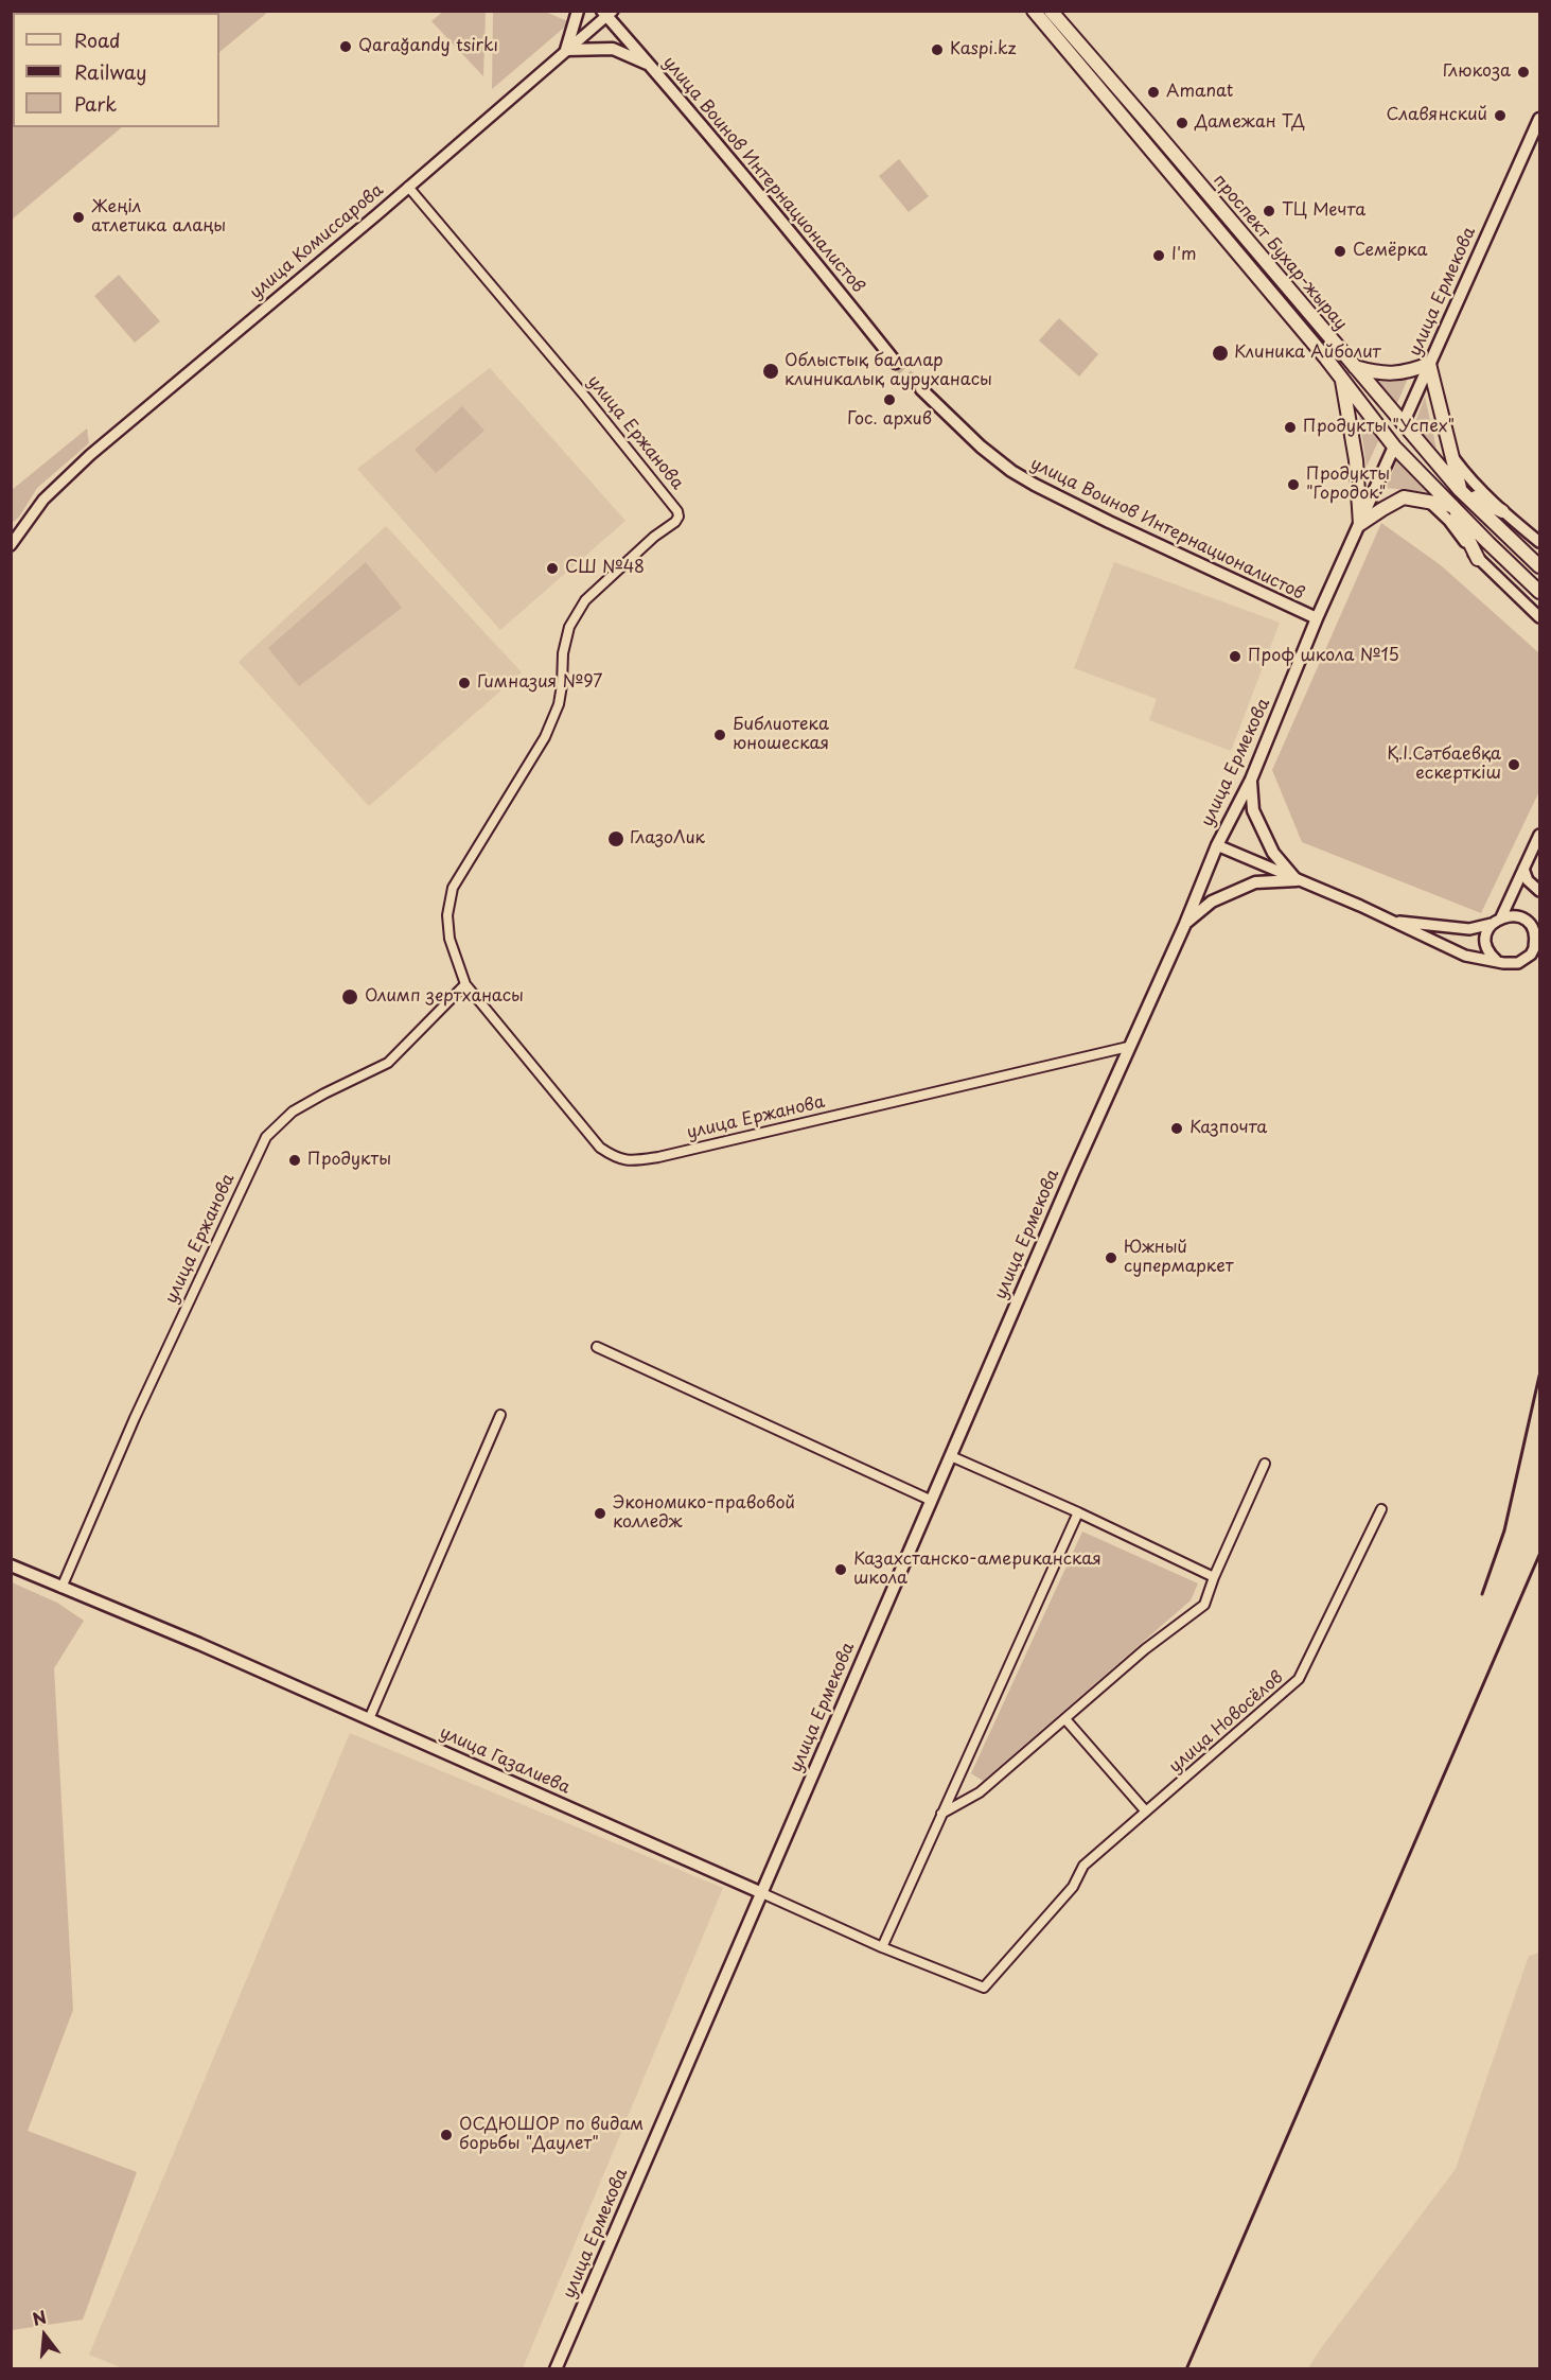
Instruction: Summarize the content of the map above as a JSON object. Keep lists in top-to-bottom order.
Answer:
{
  "streets": {
    "main road": [
      "улица Воинов Интернационалистов",
      "проспект Бухар-жырау",
      "улица Ермекова",
      "улица Газалиева"
    ],
    "street": ["улица Комиссарова", "улица Ержанова", "улица Новосёлов"]
  },
  "crossings": [
    ["улица Воинов Интернационалистов", "улица Комиссарова"],
    ["улица Воинов Интернационалистов", "улица Ермекова"],
    ["улица Комиссарова", "улица Ержанова"],
    ["проспект Бухар-жырау", "улица Ермекова"],
    ["улица Ермекова", "улица Ержанова"],
    ["улица Ермекова", "улица Газалиева"],
    ["улица Ержанова", "улица Газалиева"],
    ["улица Новосёлов", "улица Газалиева"]
  ],
  "places": [
    "Qarağandy tsirkı",
    "Kaspi.kz",
    "Глюкоза",
    "Amanat",
    "Славянский",
    "Дамежан ТД",
    "ТЦ Мечта",
    "Жеңіл атлетика алаңы",
    "Семёрка",
    "I'm",
    "Клиника Айболит",
    "Облыстық балалар клиникалық ауруханасы",
    "Гос. архив",
    "Продукты \"Успех\"",
    "Продукты \"Городок\"",
    "СШ №48",
    "Проф школа №15",
    "Гимназия №97",
    "Библиотека юношеская",
    "Қ.І.Сәтбаевқа ескерткіш",
    "ГлазоЛик",
    "Олимп зертханасы",
    "Казпочта",
    "Продукты",
    "Южный супермаркет",
    "Экономико-правовой колледж",
    "Казахстанско-американская школа",
    "ОСДЮШОР по видам борьбы \"Даулет\""
  ],
  "legend": ["Road", "Railway", "Park"],
  "north": "top"
}
